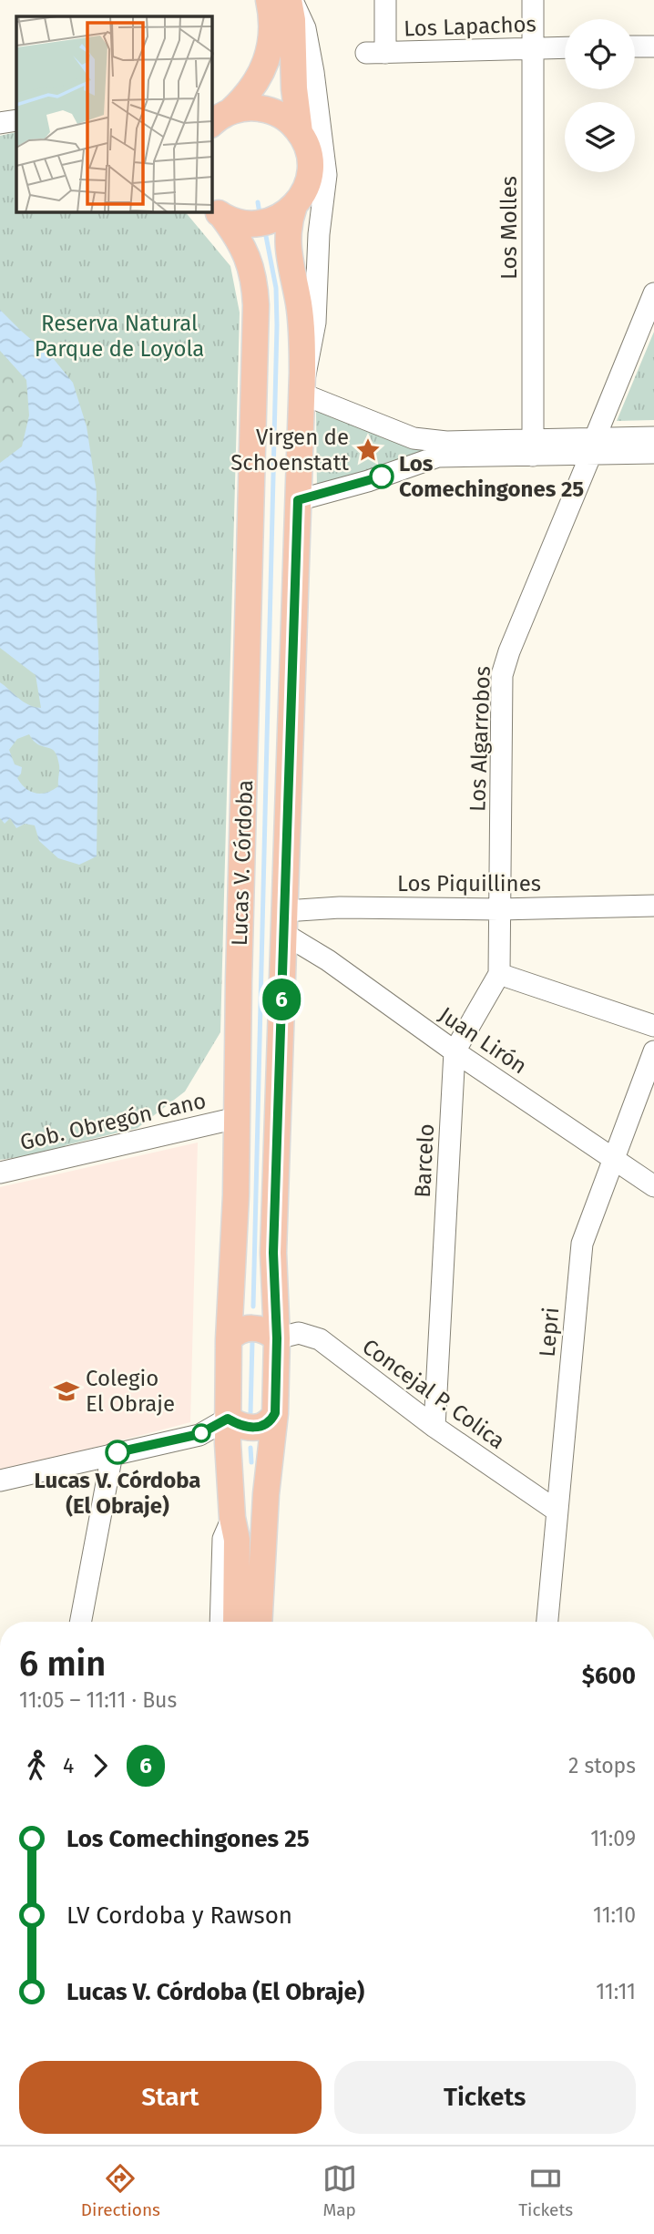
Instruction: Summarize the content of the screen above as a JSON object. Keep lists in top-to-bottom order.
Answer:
{
  "streets": {
    "main road": ["Lucas V. Córdoba"],
    "street": [
      "Los Lapachos",
      "Los Molles",
      "Los Algarrobos",
      "Los Piquillines",
      "Juan Lirón",
      "Gob. Obregón Cano",
      "Barcelo",
      "Lepri",
      "Concejal P. Colica"
    ]
  },
  "crossings": [
    ["Los Lapachos", "Los Molles"],
    ["Los Algarrobos", "Los Piquillines"],
    ["Los Algarrobos", "Barcelo"],
    ["Lucas V. Córdoba", "Los Piquillines"],
    ["Lucas V. Córdoba", "Juan Lirón"],
    ["Lucas V. Córdoba", "Gob. Obregón Cano"],
    ["Lucas V. Córdoba", "Concejal P. Colica"],
    ["Los Piquillines", "Juan Lirón"],
    ["Los Piquillines", "Barcelo"],
    ["Juan Lirón", "Barcelo"],
    ["Juan Lirón", "Lepri"],
    ["Barcelo", "Concejal P. Colica"],
    ["Lepri", "Concejal P. Colica"]
  ],
  "parks": ["Reserva Natural Parque de Loyola"],
  "places": {
    "place": ["Virgen de Schoenstatt"],
    "other": ["Los Comechingones 25", "Lucas V. Córdoba (El Obraje)"],
    "school or university": ["Colegio El Obraje"]
  },
  "lines": ["bus line 6"],
  "page": {
    "on_map": "6",
    "heading": ["6 min", "11:05 – 11:11 · Bus", "$600"],
    "legs": ["4", "6", "2 stops"],
    "list": [
      {
        "name": "Los Comechingones 25",
        "value": "11:09"
      },
      {
        "name": "LV Cordoba y Rawson",
        "value": "11:10"
      },
      {
        "name": "Lucas V. Córdoba (El Obraje)",
        "value": "11:11"
      }
    ],
    "buttons": ["Start", "Tickets"],
    "tabs": ["Directions", "Map", "Tickets"]
  }
}
